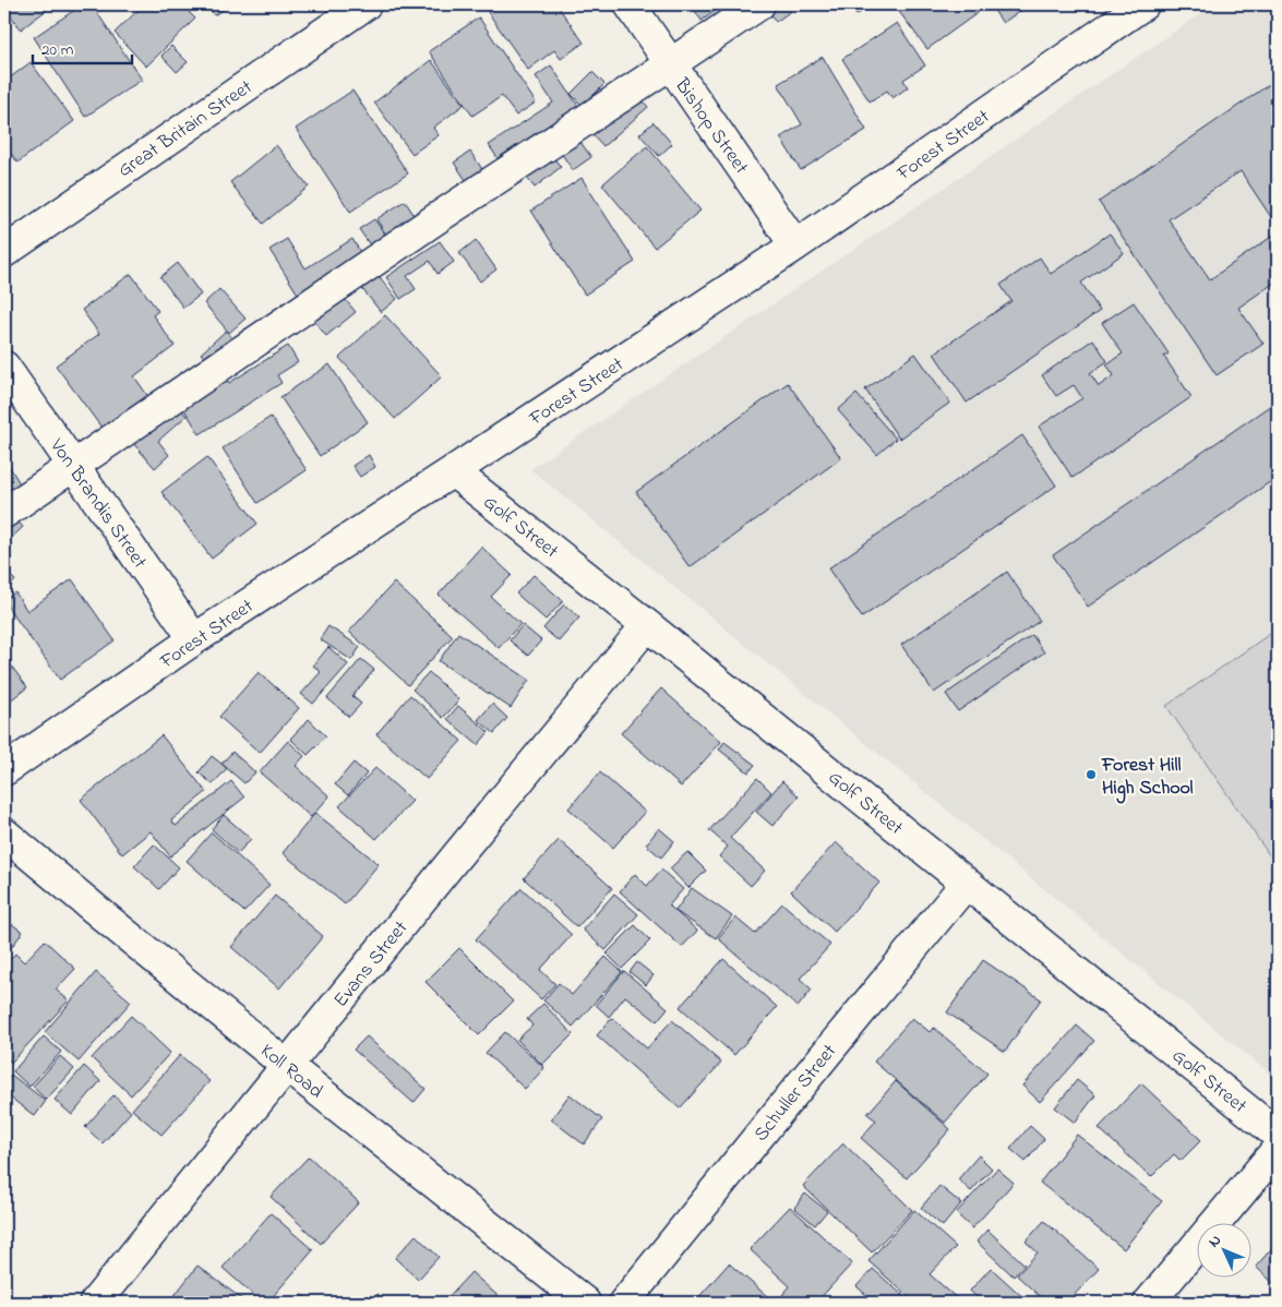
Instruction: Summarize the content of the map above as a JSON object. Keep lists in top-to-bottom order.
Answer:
{
  "streets": {
    "street": [
      "Bishop Street",
      "Great Britain Street",
      "Forest Street",
      "Von Brandis Street",
      "Golf Street",
      "Evans Street",
      "Koll Road",
      "Schuller Street"
    ]
  },
  "crossings": [
    ["Bishop Street", "Forest Street"],
    ["Forest Street", "Von Brandis Street"],
    ["Forest Street", "Golf Street"],
    ["Golf Street", "Evans Street"],
    ["Golf Street", "Schuller Street"],
    ["Evans Street", "Koll Road"]
  ],
  "places": ["Forest Hill High School"],
  "scale_bar": "20 m",
  "north": "top left"
}
